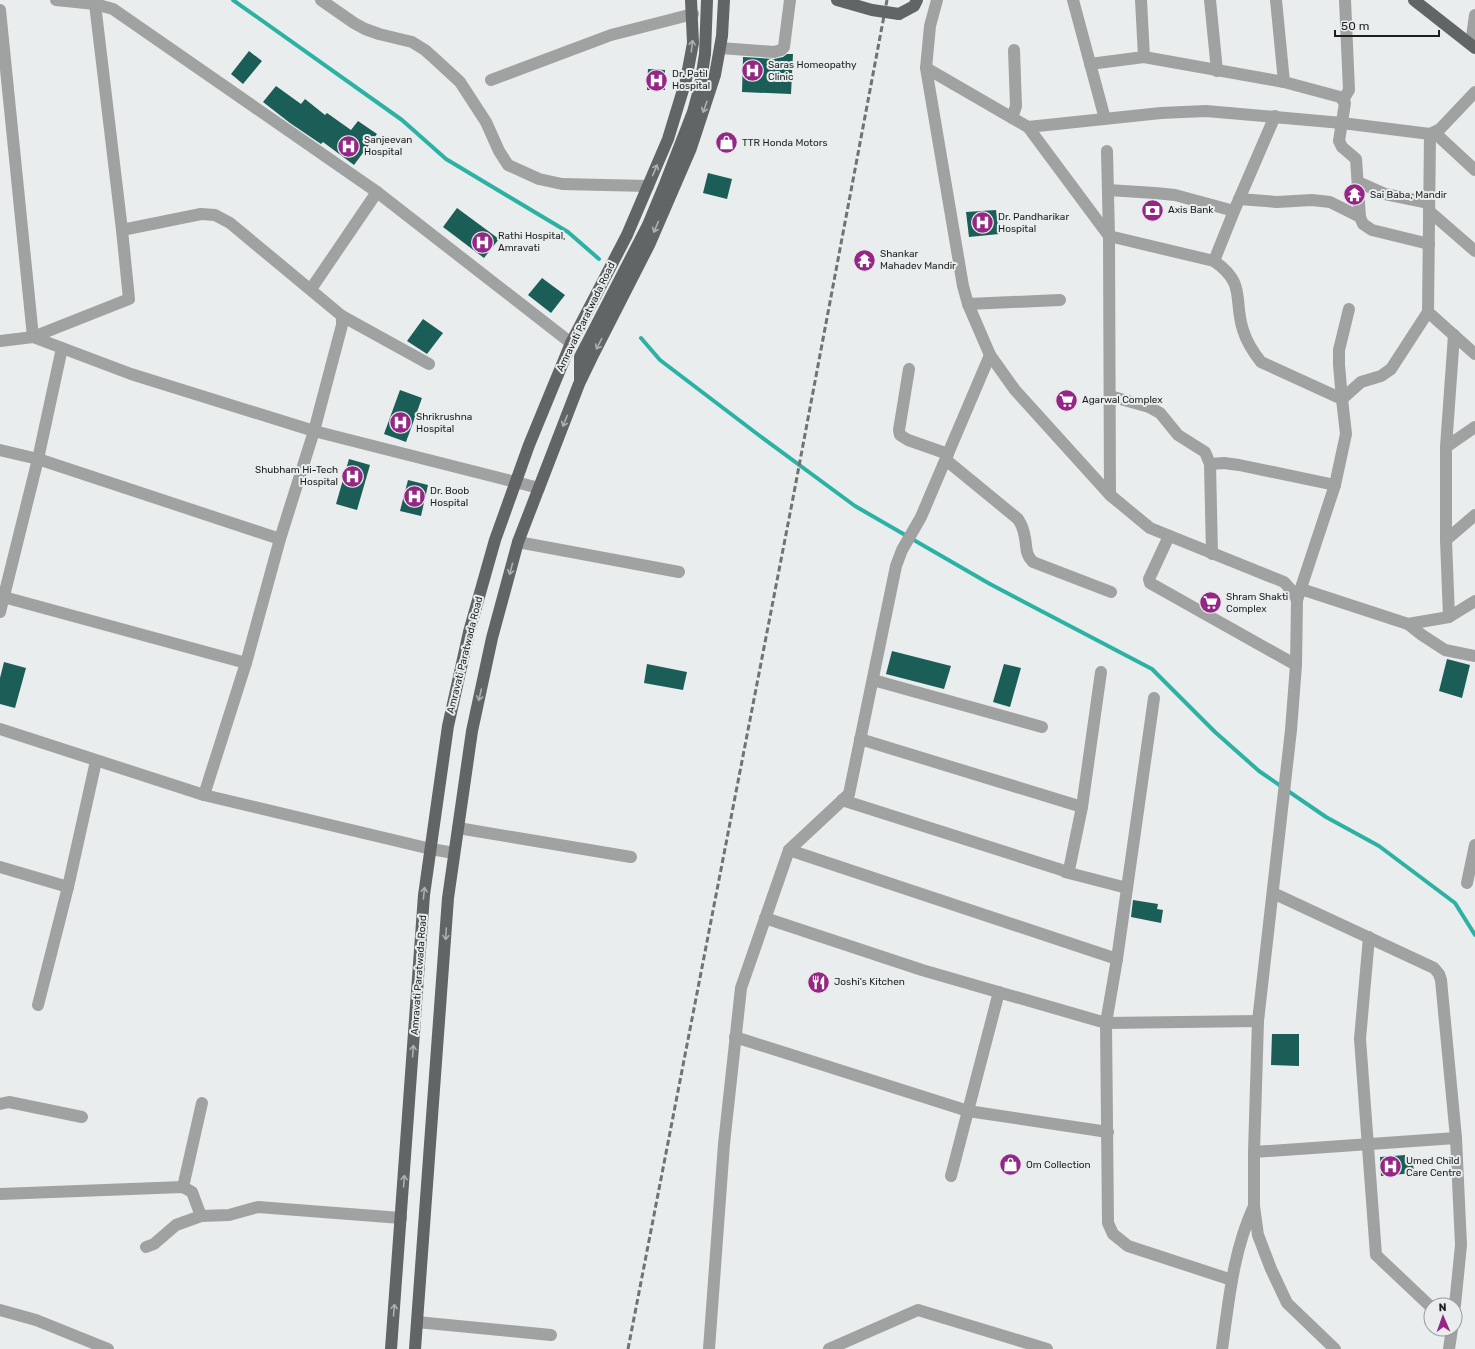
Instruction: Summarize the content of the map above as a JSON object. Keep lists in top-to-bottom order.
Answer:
{
  "streets": {
    "main road": ["Amravati Paratwada Road"]
  },
  "places": {
    "hospital": [
      "Saras Homeopathy Clinic",
      "Dr. Patil Hospital",
      "Sanjeevan Hospital",
      "Dr. Pandharikar Hospital",
      "Rathi Hospital, Amravati",
      "Shrikrushna Hospital",
      "Shubham Hi-Tech Hospital",
      "Dr. Boob Hospital",
      "Umed Child Care Centre"
    ],
    "shop": ["TTR Honda Motors", "Om Collection"],
    "temple": ["Sai Baba, Mandir", "Shankar Mahadev Mandir"],
    "bank": ["Axis Bank"],
    "supermarket": ["Agarwal Complex", "Shram Shakti Complex"],
    "restaurant": ["Joshi's Kitchen"]
  },
  "scale_bar": "50 m",
  "north": "top"
}
